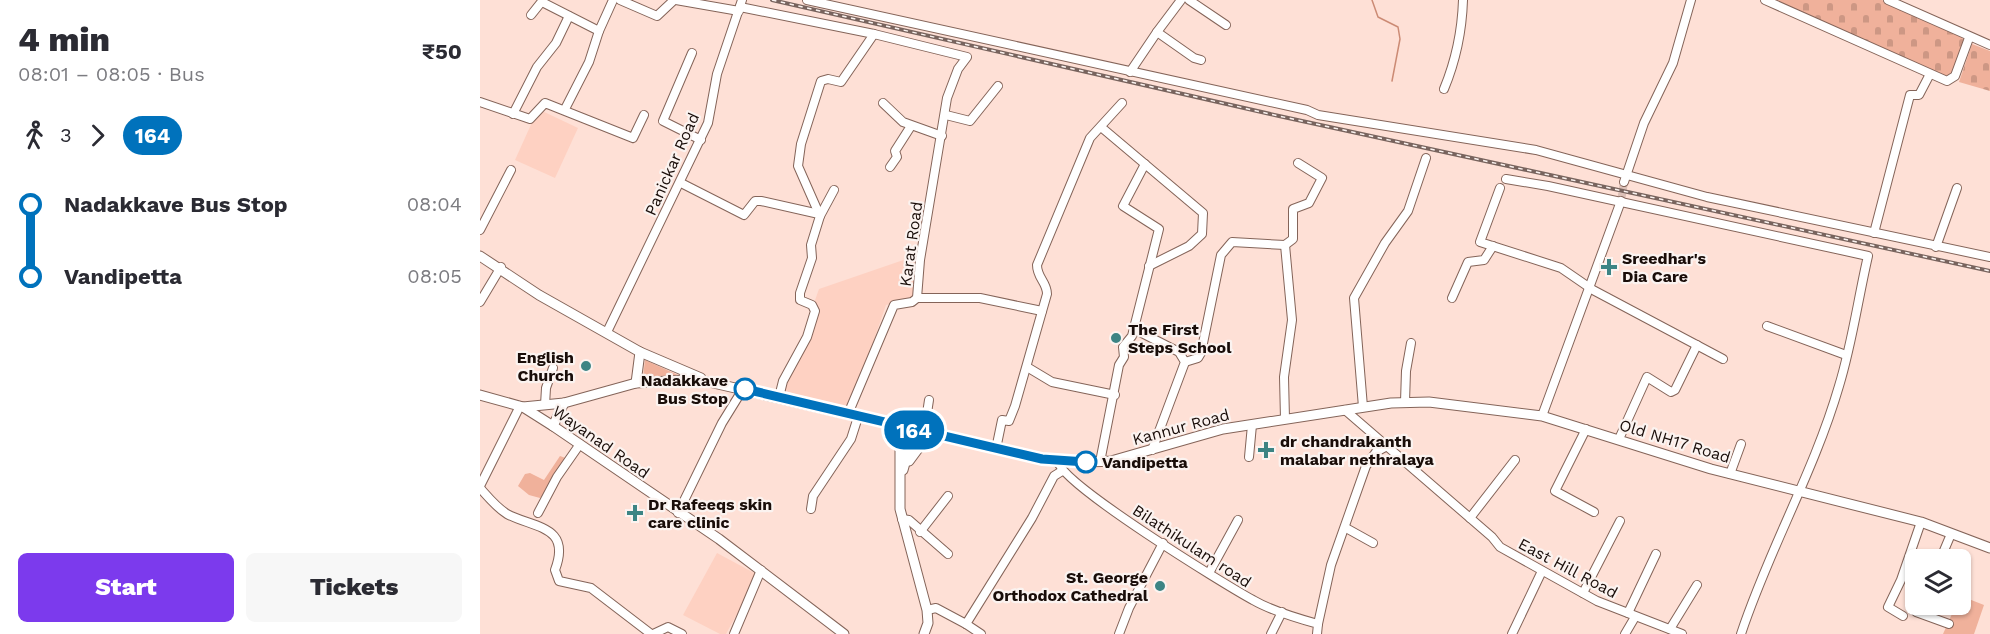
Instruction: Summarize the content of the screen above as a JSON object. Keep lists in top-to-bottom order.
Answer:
{
  "streets": {
    "main road": ["Kannur Road", "Old NH17 Road", "Wayanad Road"],
    "street": [
      "Panickar Road",
      "Karat Road",
      "Bilathikulam road",
      "East Hill Road"
    ]
  },
  "crossings": [
    ["Karat Road", "Kannur Road"],
    ["Kannur Road", "Old NH17 Road"],
    ["Kannur Road", "Bilathikulam road"],
    ["Kannur Road", "East Hill Road"],
    ["Old NH17 Road", "East Hill Road"]
  ],
  "places": {
    "health": ["Sreedhar's Dia Care", "dr chandrakanth malabar nethralaya", "Dr Rafeeqs skin care clinic"],
    "other": [
      "The First Steps School",
      "English Church",
      "Nadakkave Bus Stop",
      "Vandipetta",
      "St. George Orthodox Cathedral"
    ]
  },
  "lines": ["bus line 164"],
  "page": {
    "heading": ["4 min", "08:01 – 08:05 · Bus", "₹50"],
    "on_map": "164",
    "legs": ["3", "164"],
    "list": [
      {
        "name": "Nadakkave Bus Stop",
        "value": "08:04"
      },
      {
        "name": "Vandipetta",
        "value": "08:05"
      }
    ],
    "buttons": ["Start", "Tickets"]
  }
}
